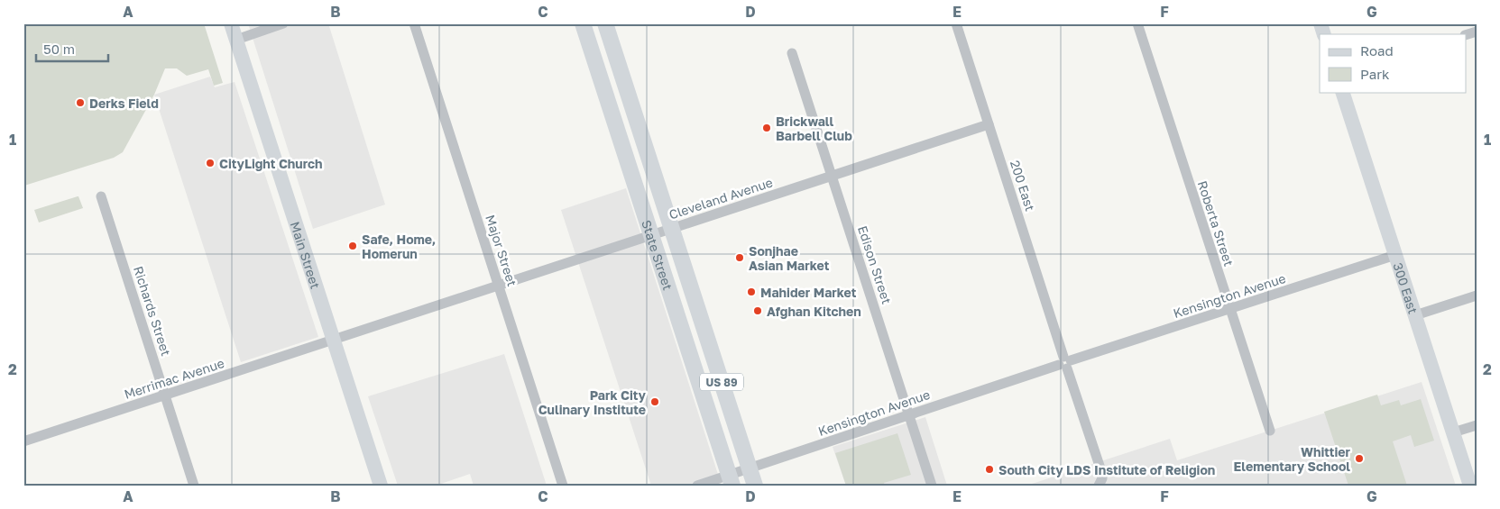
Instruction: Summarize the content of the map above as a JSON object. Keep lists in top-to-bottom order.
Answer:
{
  "streets": {
    "main road": ["State Street", "US 89"],
    "street": [
      "200 East",
      "Cleveland Avenue",
      "Roberta Street",
      "Major Street",
      "Main Street",
      "Edison Street",
      "300 East",
      "Kensington Avenue",
      "Richards Street",
      "Merrimac Avenue"
    ]
  },
  "crossings": [
    ["200 East", "Cleveland Avenue"],
    ["200 East", "Kensington Avenue"],
    ["Cleveland Avenue", "Major Street"],
    ["Cleveland Avenue", "Main Street"],
    ["Cleveland Avenue", "State Street"],
    ["Cleveland Avenue", "Edison Street"],
    ["Cleveland Avenue", "Merrimac Avenue"],
    ["Roberta Street", "Kensington Avenue"],
    ["Main Street", "Merrimac Avenue"],
    ["State Street", "Kensington Avenue"],
    ["Edison Street", "Kensington Avenue"],
    ["300 East", "Kensington Avenue"],
    ["Richards Street", "Merrimac Avenue"]
  ],
  "places": [
    "Derks Field",
    "Brickwall Barbell Club",
    "CityLight Church",
    "Safe, Home, Homerun",
    "Sonjhae Asian Market",
    "Mahider Market",
    "Afghan Kitchen",
    "Park City Culinary Institute",
    "Whittier Elementary School",
    "South City LDS Institute of Religion"
  ],
  "legend": ["Road", "Park"],
  "scale_bar": "50 m",
  "grid": {
    "columns": [
      "A",
      "B",
      "C",
      "D",
      "E",
      "F",
      "G"
    ],
    "rows": ["1", "2"]
  }
}
